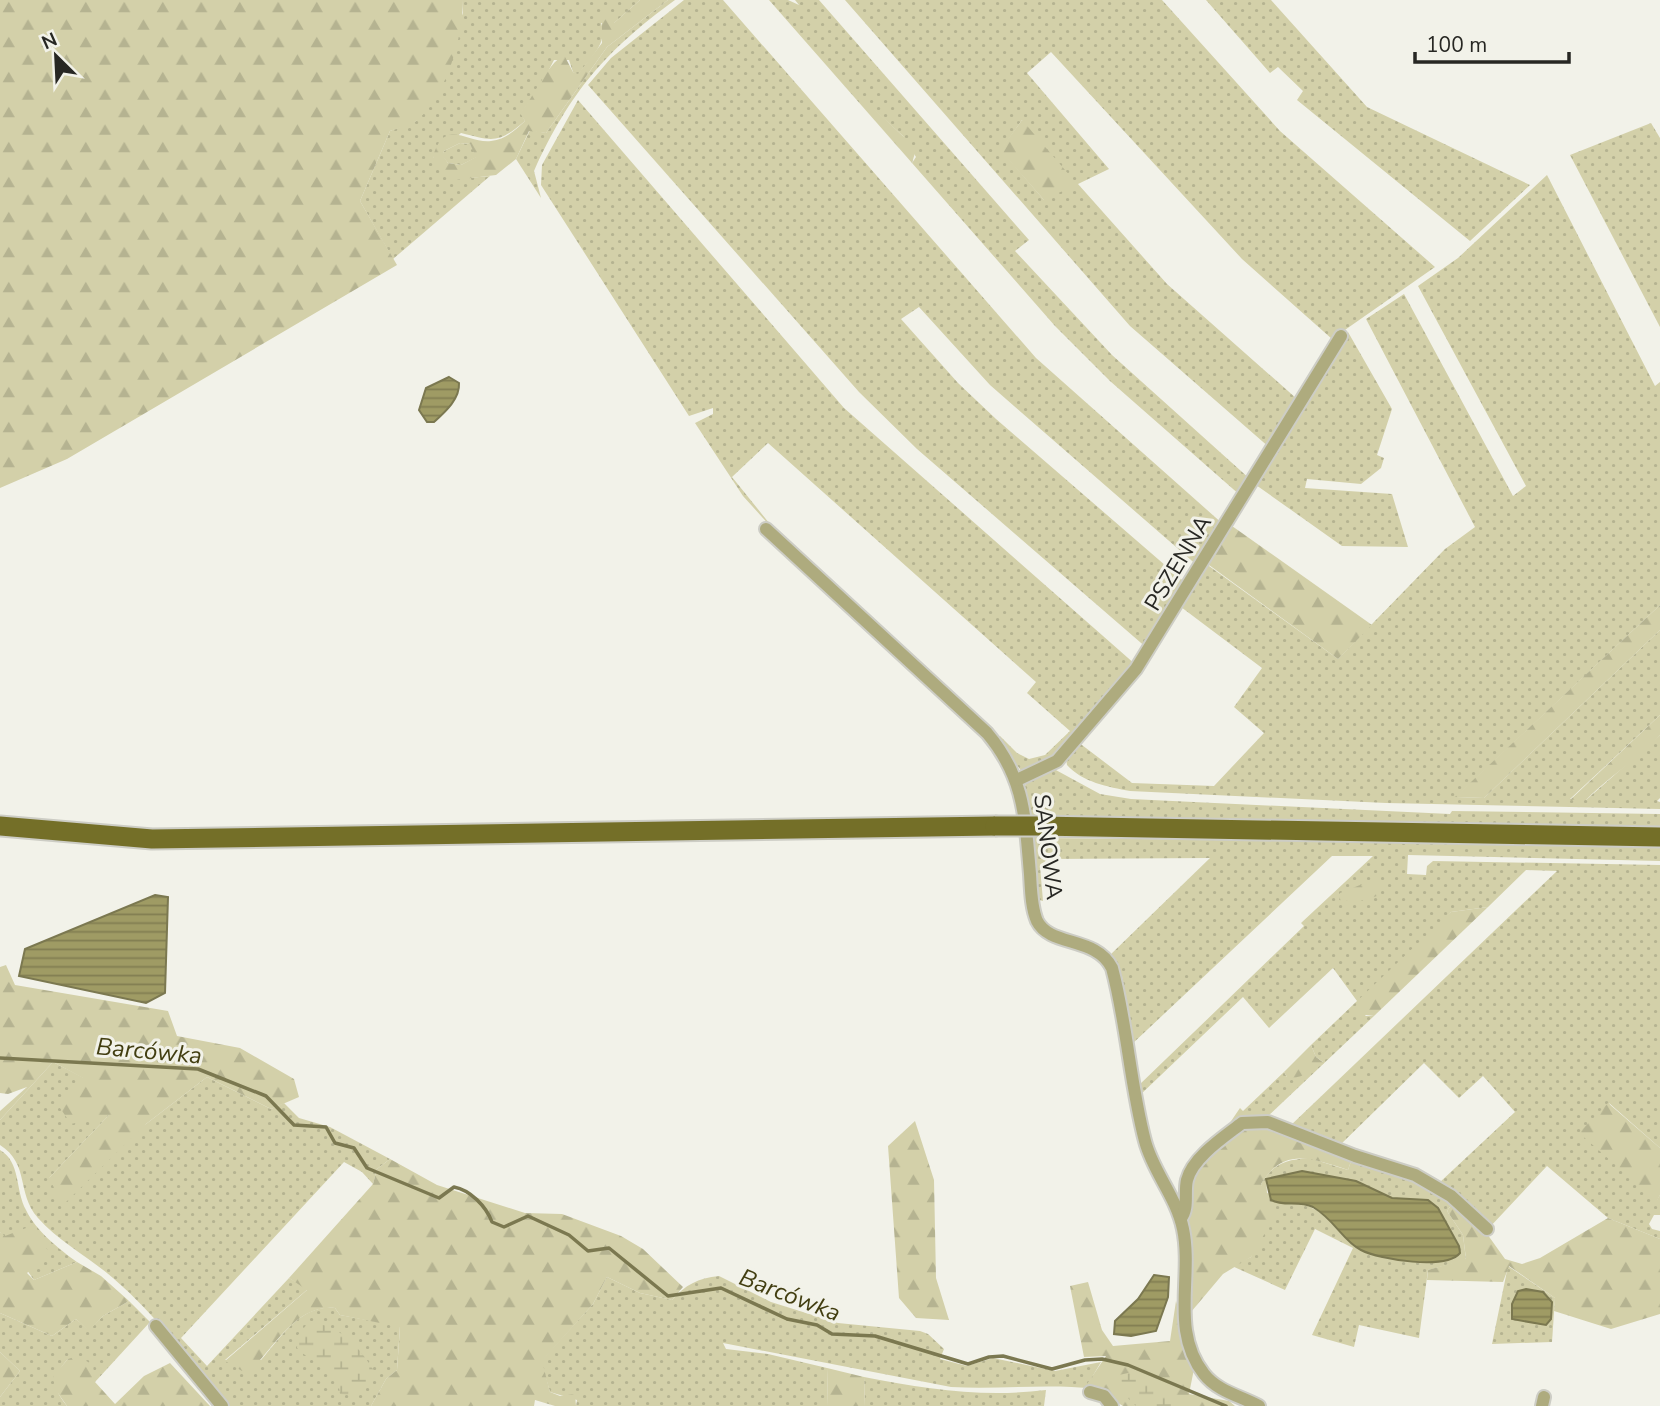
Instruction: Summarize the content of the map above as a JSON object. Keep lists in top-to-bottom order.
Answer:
{
  "streets": {
    "street": ["PSZENNA", "SANOWA"]
  },
  "crossings": [
    ["PSZENNA", "SANOWA"]
  ],
  "water": ["Barcówka"],
  "scale_bar": "100 m",
  "north": "top left"
}
